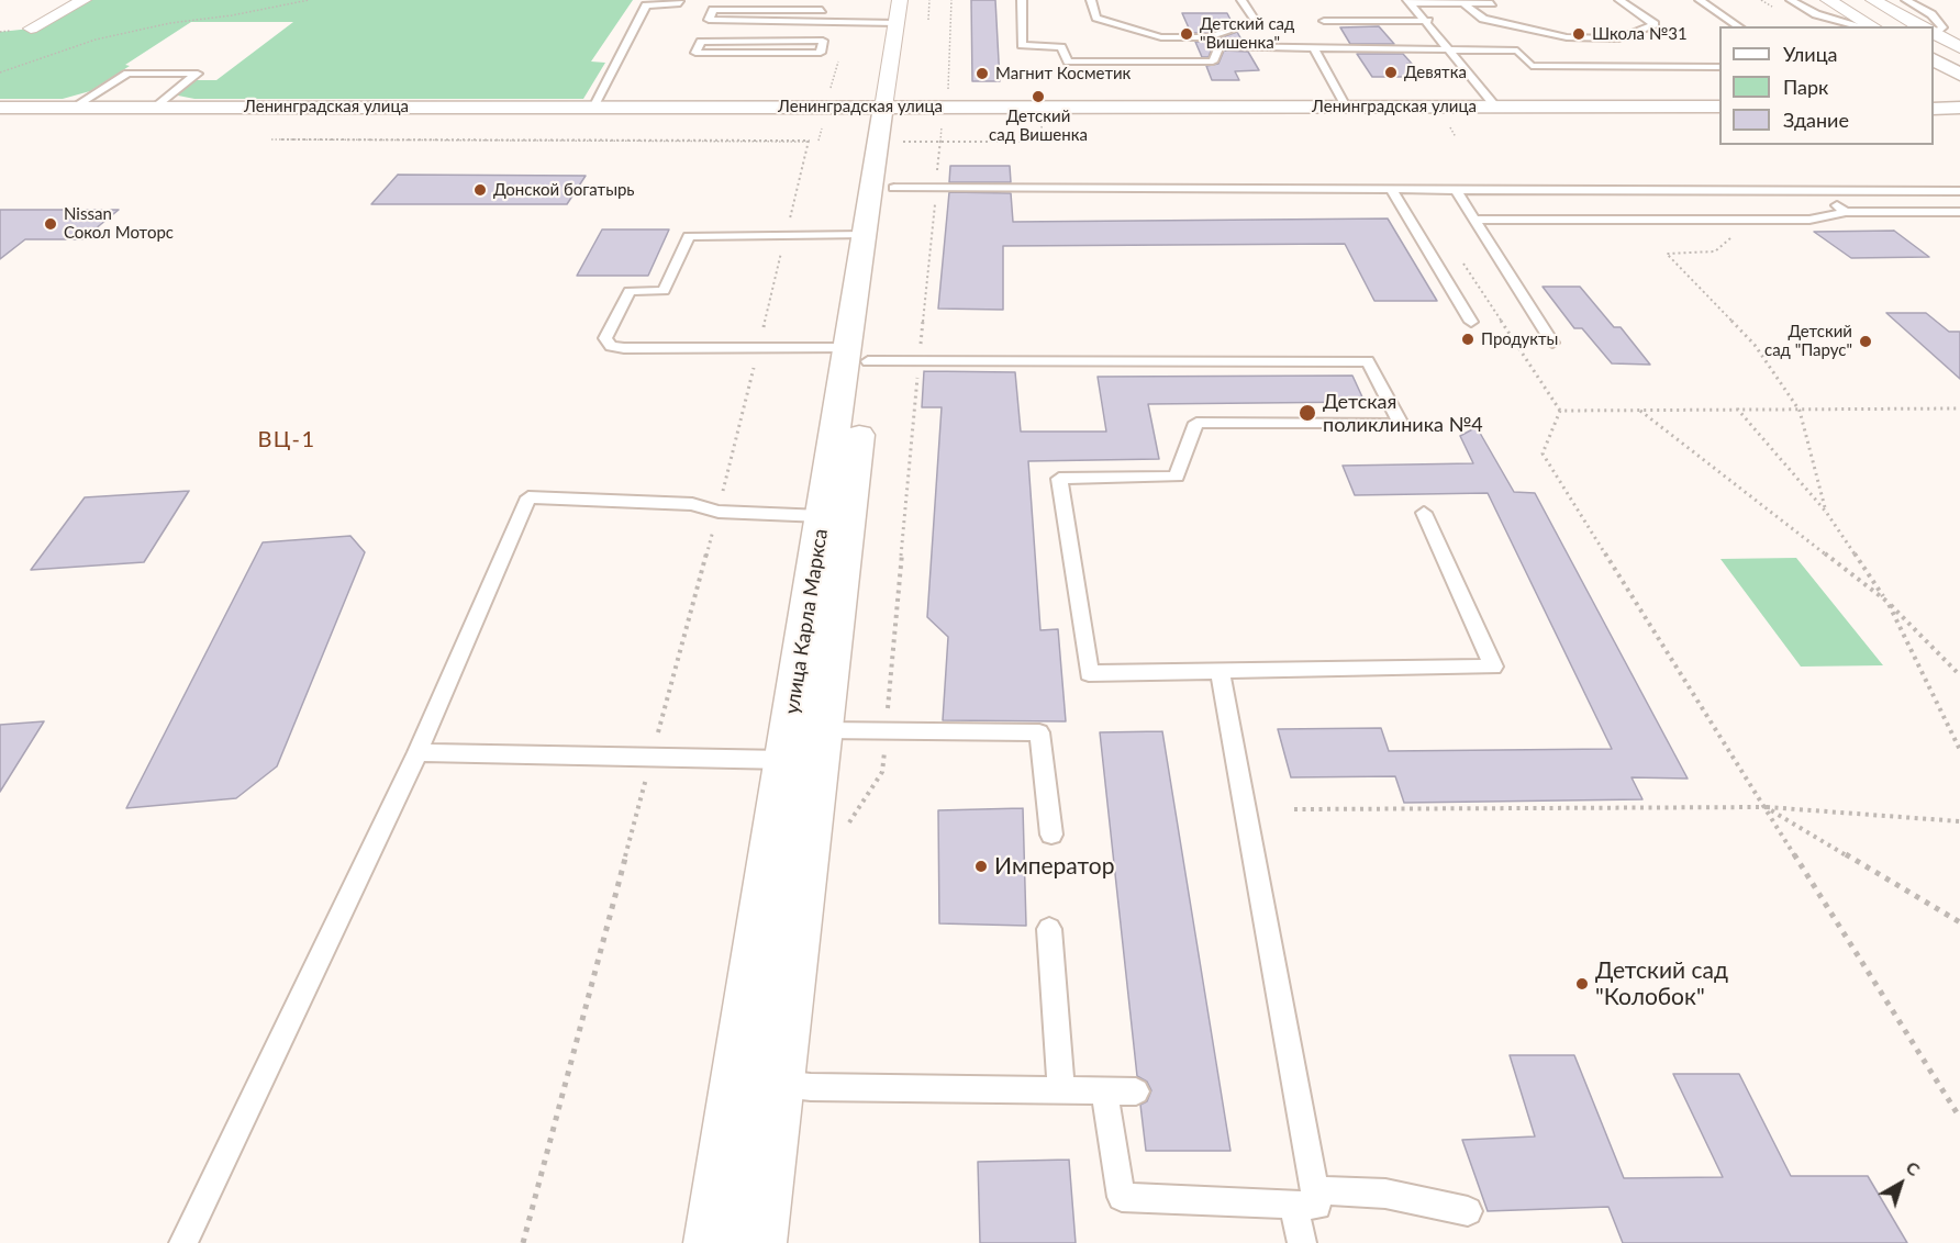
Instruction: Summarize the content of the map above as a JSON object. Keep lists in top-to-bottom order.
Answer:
{
  "streets": {
    "street": ["Ленинградская улица", "улица Карла Маркса"]
  },
  "districts": ["ВЦ-1"],
  "places": [
    "Детский сад \"Вишенка\"",
    "Школа №31",
    "Девятка",
    "Магнит Косметик",
    "Детский сад Вишенка",
    "Донской богатырь",
    "Nissan Сокол Моторс",
    "Продукты",
    "Детский сад \"Парус\"",
    "Детская поликлиника №4",
    "Император",
    "Детский сад \"Колобок\""
  ],
  "legend": ["Улица", "Парк", "Здание"],
  "north": "top right"
}
